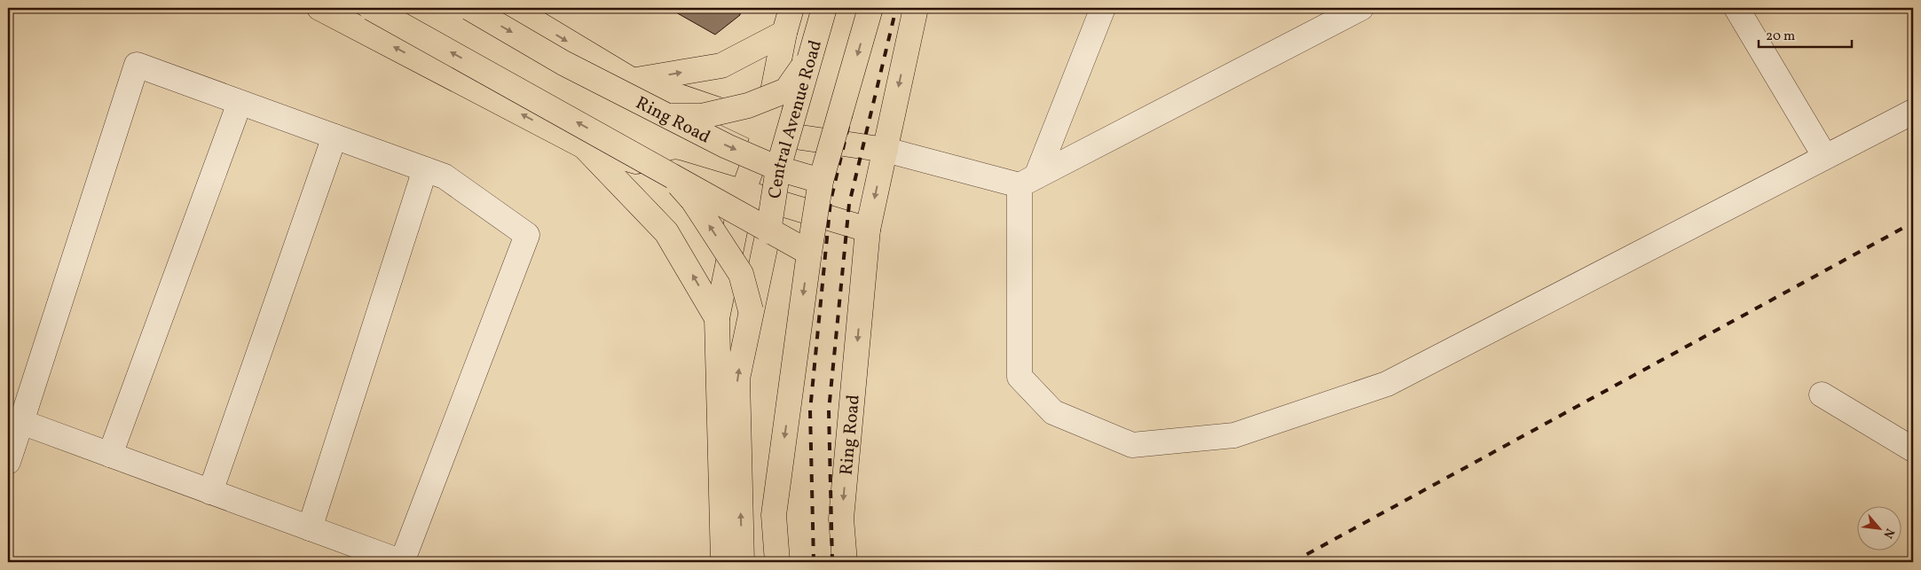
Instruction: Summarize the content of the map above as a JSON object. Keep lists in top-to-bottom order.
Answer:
{
  "streets": {
    "main road": ["Ring Road", "Central Avenue Road"]
  },
  "crossings": [
    ["Ring Road", "Central Avenue Road"]
  ],
  "scale_bar": "20 m",
  "north": "bottom right"
}
